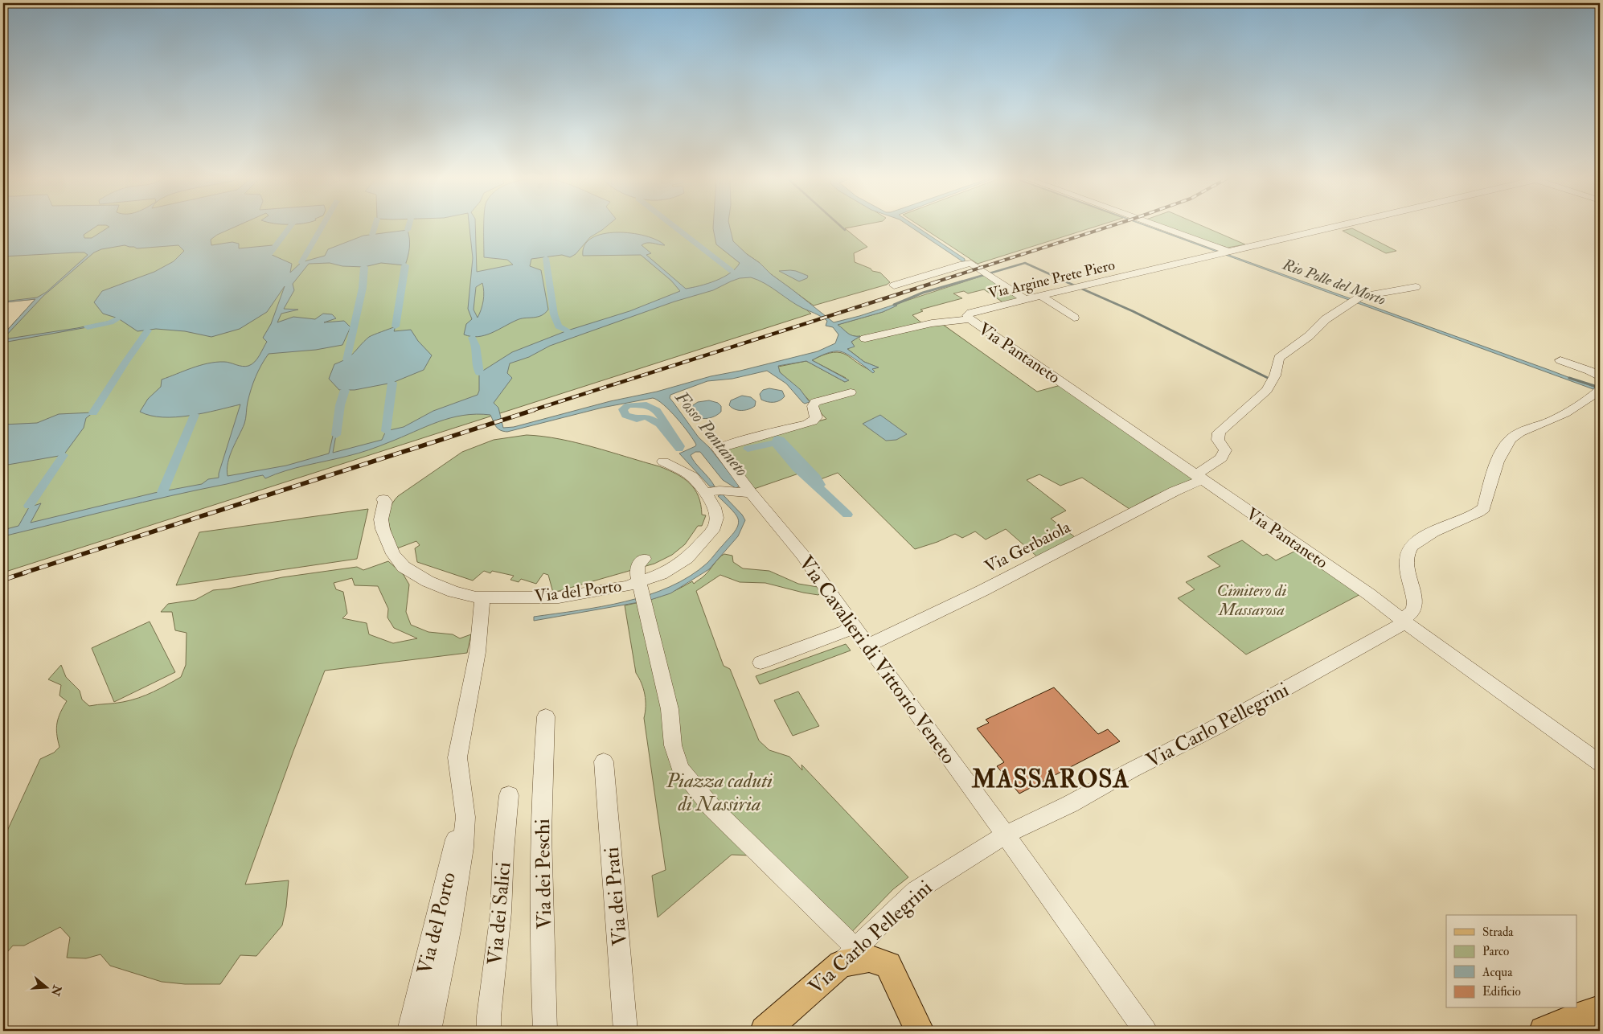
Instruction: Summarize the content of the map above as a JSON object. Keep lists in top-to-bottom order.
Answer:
{
  "streets": {
    "main road": ["Via Carlo Pellegrini"],
    "street": [
      "Via Argine Prete Piero",
      "Via Pantaneto",
      "Via Gerbaiola",
      "Via del Porto",
      "Via Cavalieri di Vittorio Veneto",
      "Via dei Peschi",
      "Via dei Prati",
      "Via dei Salici"
    ]
  },
  "crossings": [
    ["Via Argine Prete Piero", "Via Pantaneto"],
    ["Via Pantaneto", "Via Gerbaiola"],
    ["Via Pantaneto", "Via Carlo Pellegrini"],
    ["Via Gerbaiola", "Via Cavalieri di Vittorio Veneto"],
    ["Via Cavalieri di Vittorio Veneto", "Via Carlo Pellegrini"]
  ],
  "districts": ["MASSAROSA"],
  "water": ["Rio Polle del Morto", "Fosso Pantaneto"],
  "parks": ["Cimitero di Massarosa", "Piazza caduti di Nassiria"],
  "legend": [
    "Strada",
    "Parco",
    "Acqua",
    "Edificio"
  ],
  "north": "right"
}
